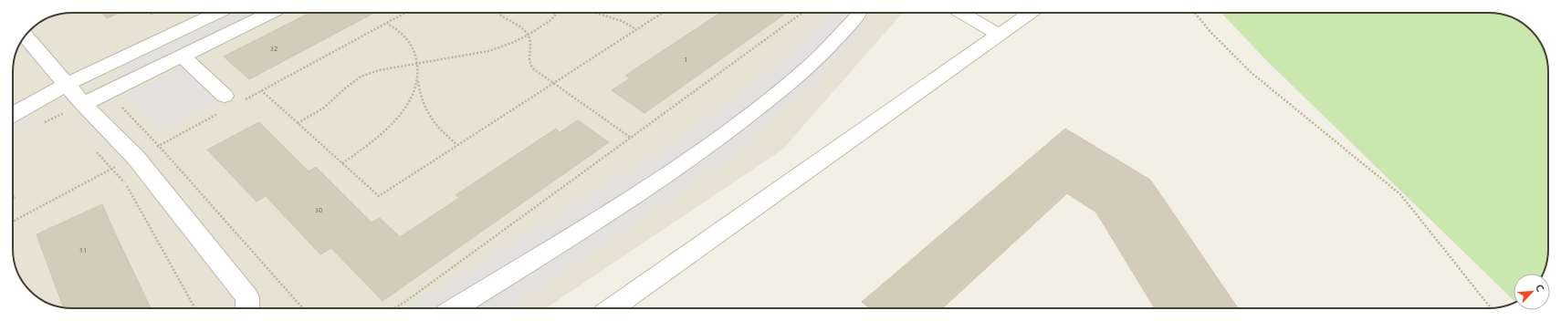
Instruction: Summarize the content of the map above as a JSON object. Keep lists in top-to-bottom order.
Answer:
{
  "house_numbers": [
    "32",
    "1",
    "30",
    "11"
  ],
  "north": "top right"
}
